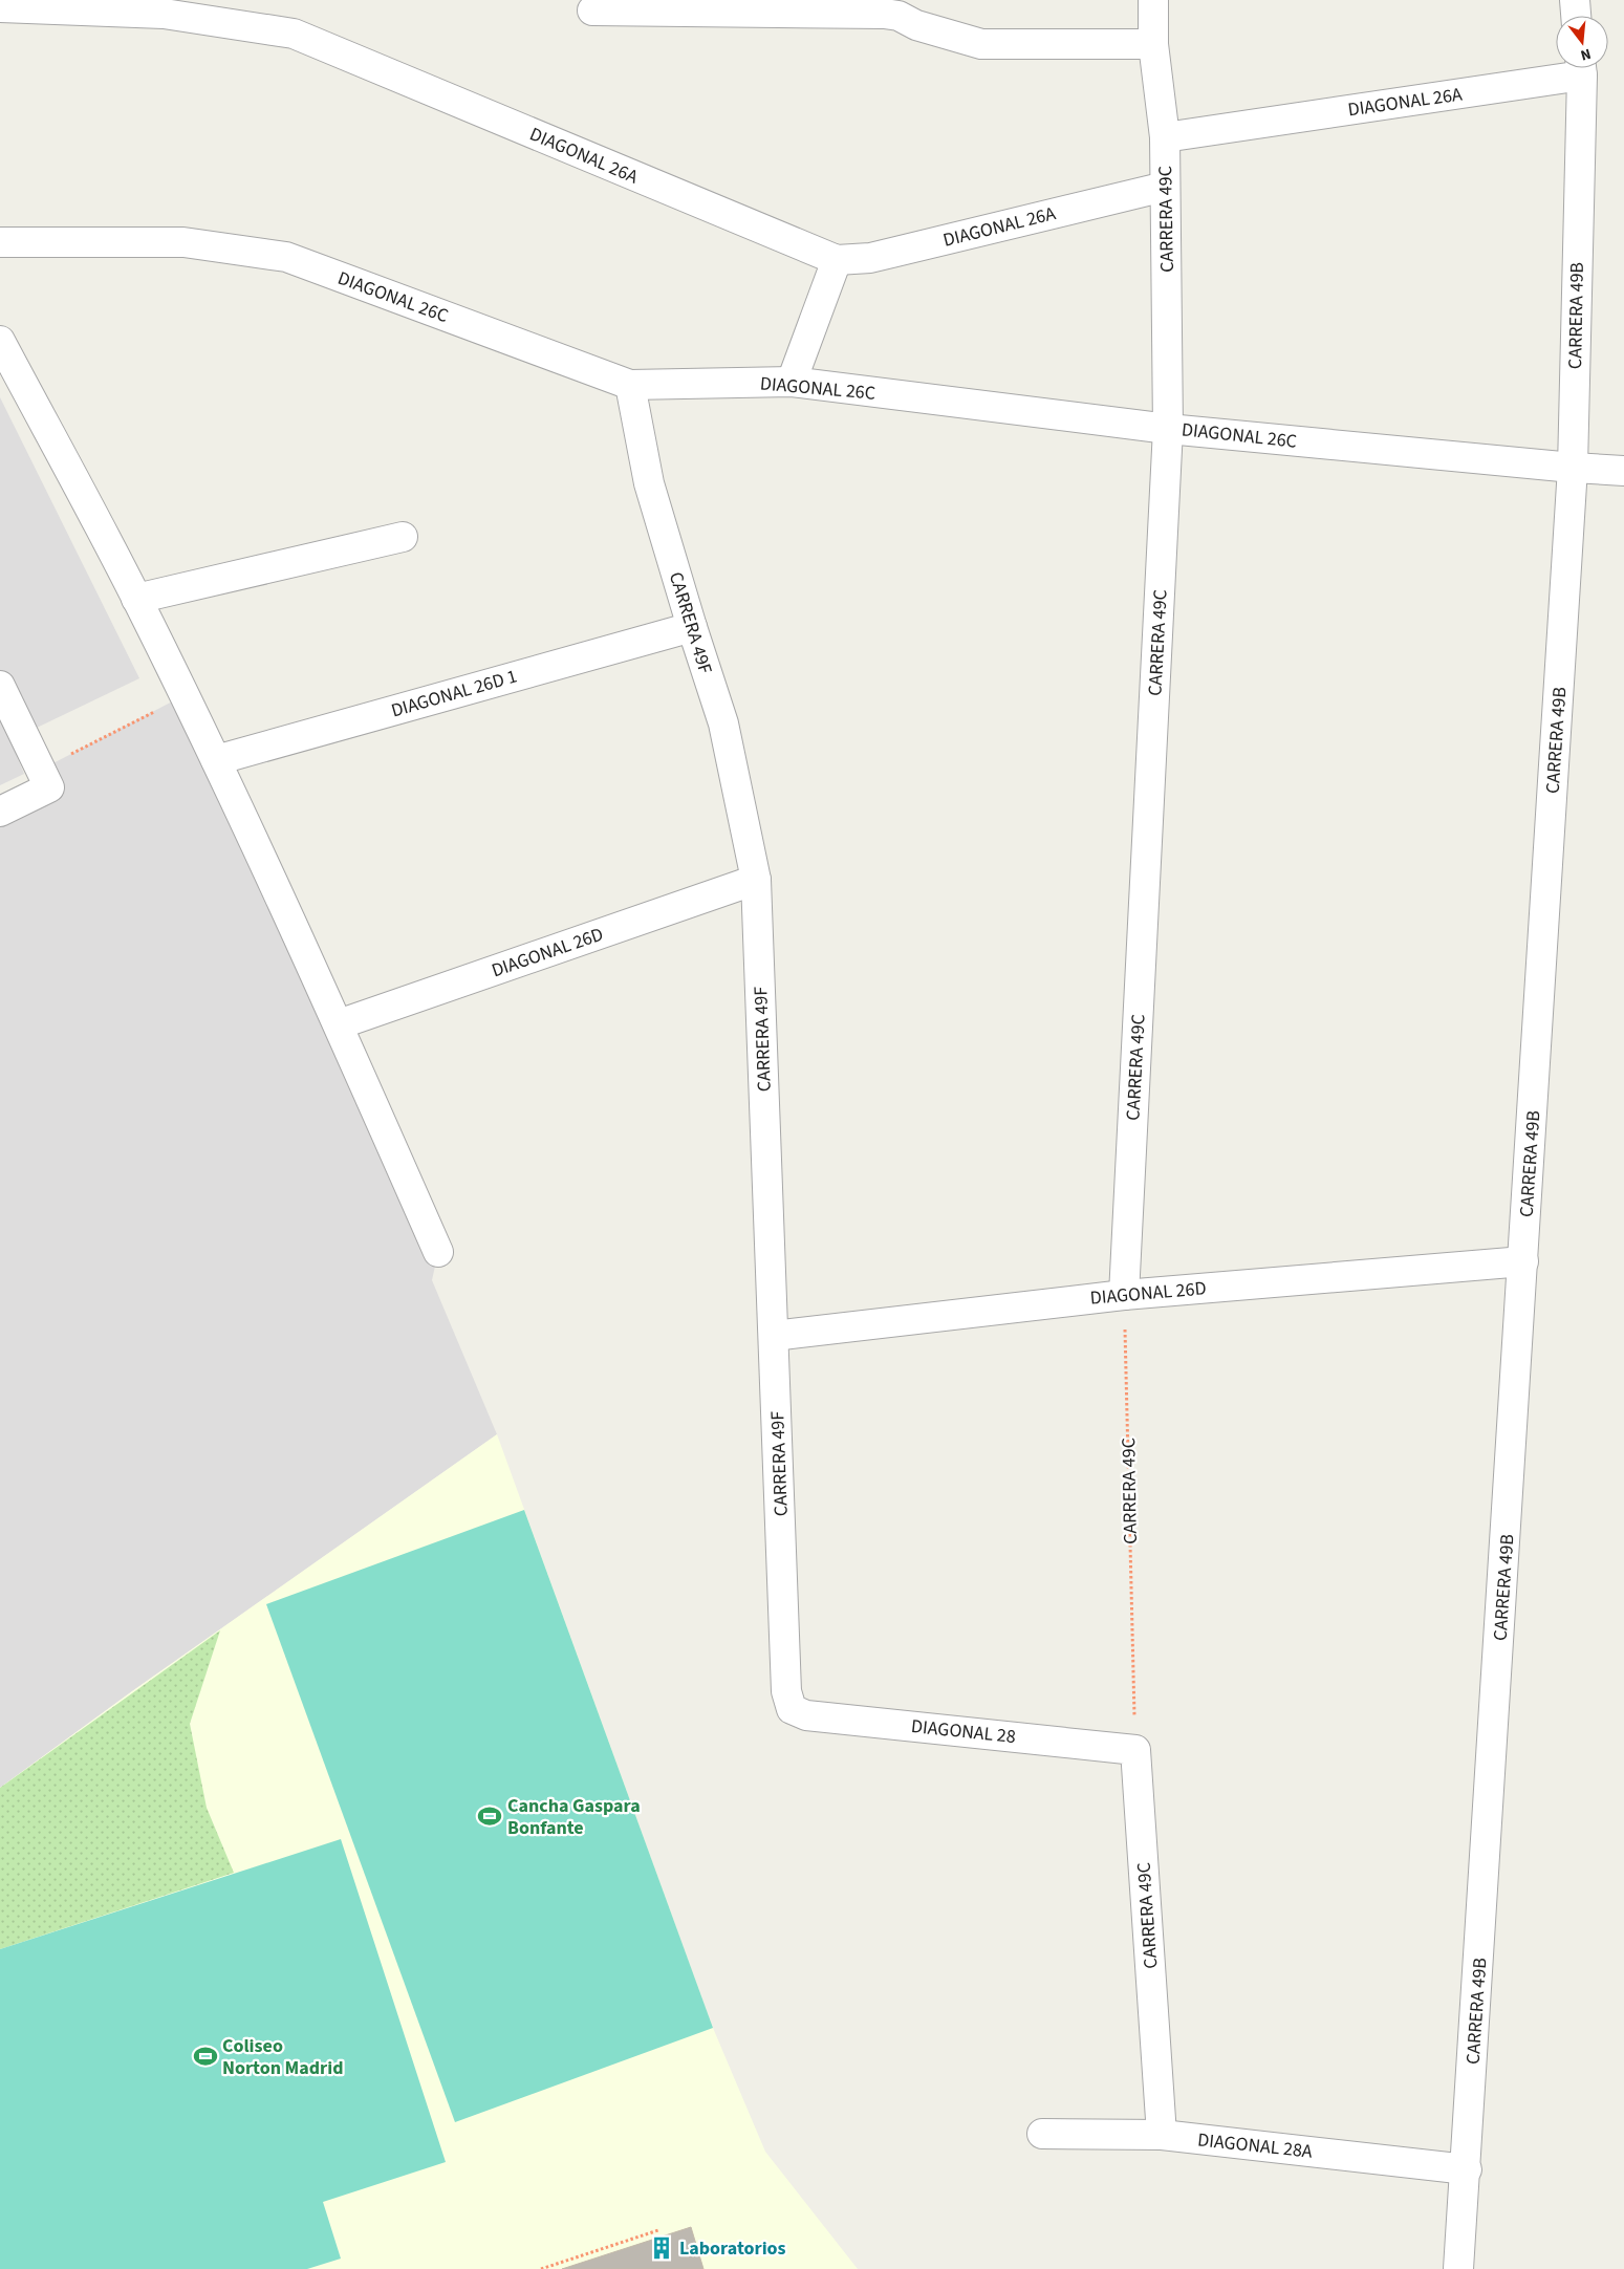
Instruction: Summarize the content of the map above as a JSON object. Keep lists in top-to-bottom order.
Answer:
{
  "streets": {
    "street": [
      "DIAGONAL 26A",
      "CARRERA 49C",
      "DIAGONAL 26C",
      "CARRERA 49B",
      "CARRERA 49F",
      "DIAGONAL 26D 1",
      "DIAGONAL 26D",
      "DIAGONAL 28",
      "DIAGONAL 28A"
    ]
  },
  "crossings": [
    ["DIAGONAL 26A", "CARRERA 49C"],
    ["CARRERA 49C", "DIAGONAL 26C"],
    ["CARRERA 49C", "DIAGONAL 26D"],
    ["CARRERA 49C", "DIAGONAL 28"],
    ["CARRERA 49C", "DIAGONAL 28A"],
    ["DIAGONAL 26C", "CARRERA 49B"],
    ["DIAGONAL 26C", "CARRERA 49F"],
    ["CARRERA 49B", "DIAGONAL 26D"],
    ["CARRERA 49B", "DIAGONAL 28A"],
    ["CARRERA 49F", "DIAGONAL 26D 1"],
    ["CARRERA 49F", "DIAGONAL 26D"],
    ["CARRERA 49F", "DIAGONAL 28"]
  ],
  "places": {
    "sports": ["Cancha Gaspara Bonfante", "Coliseo Norton Madrid"],
    "building": ["Laboratorios"]
  },
  "north": "bottom"
}
